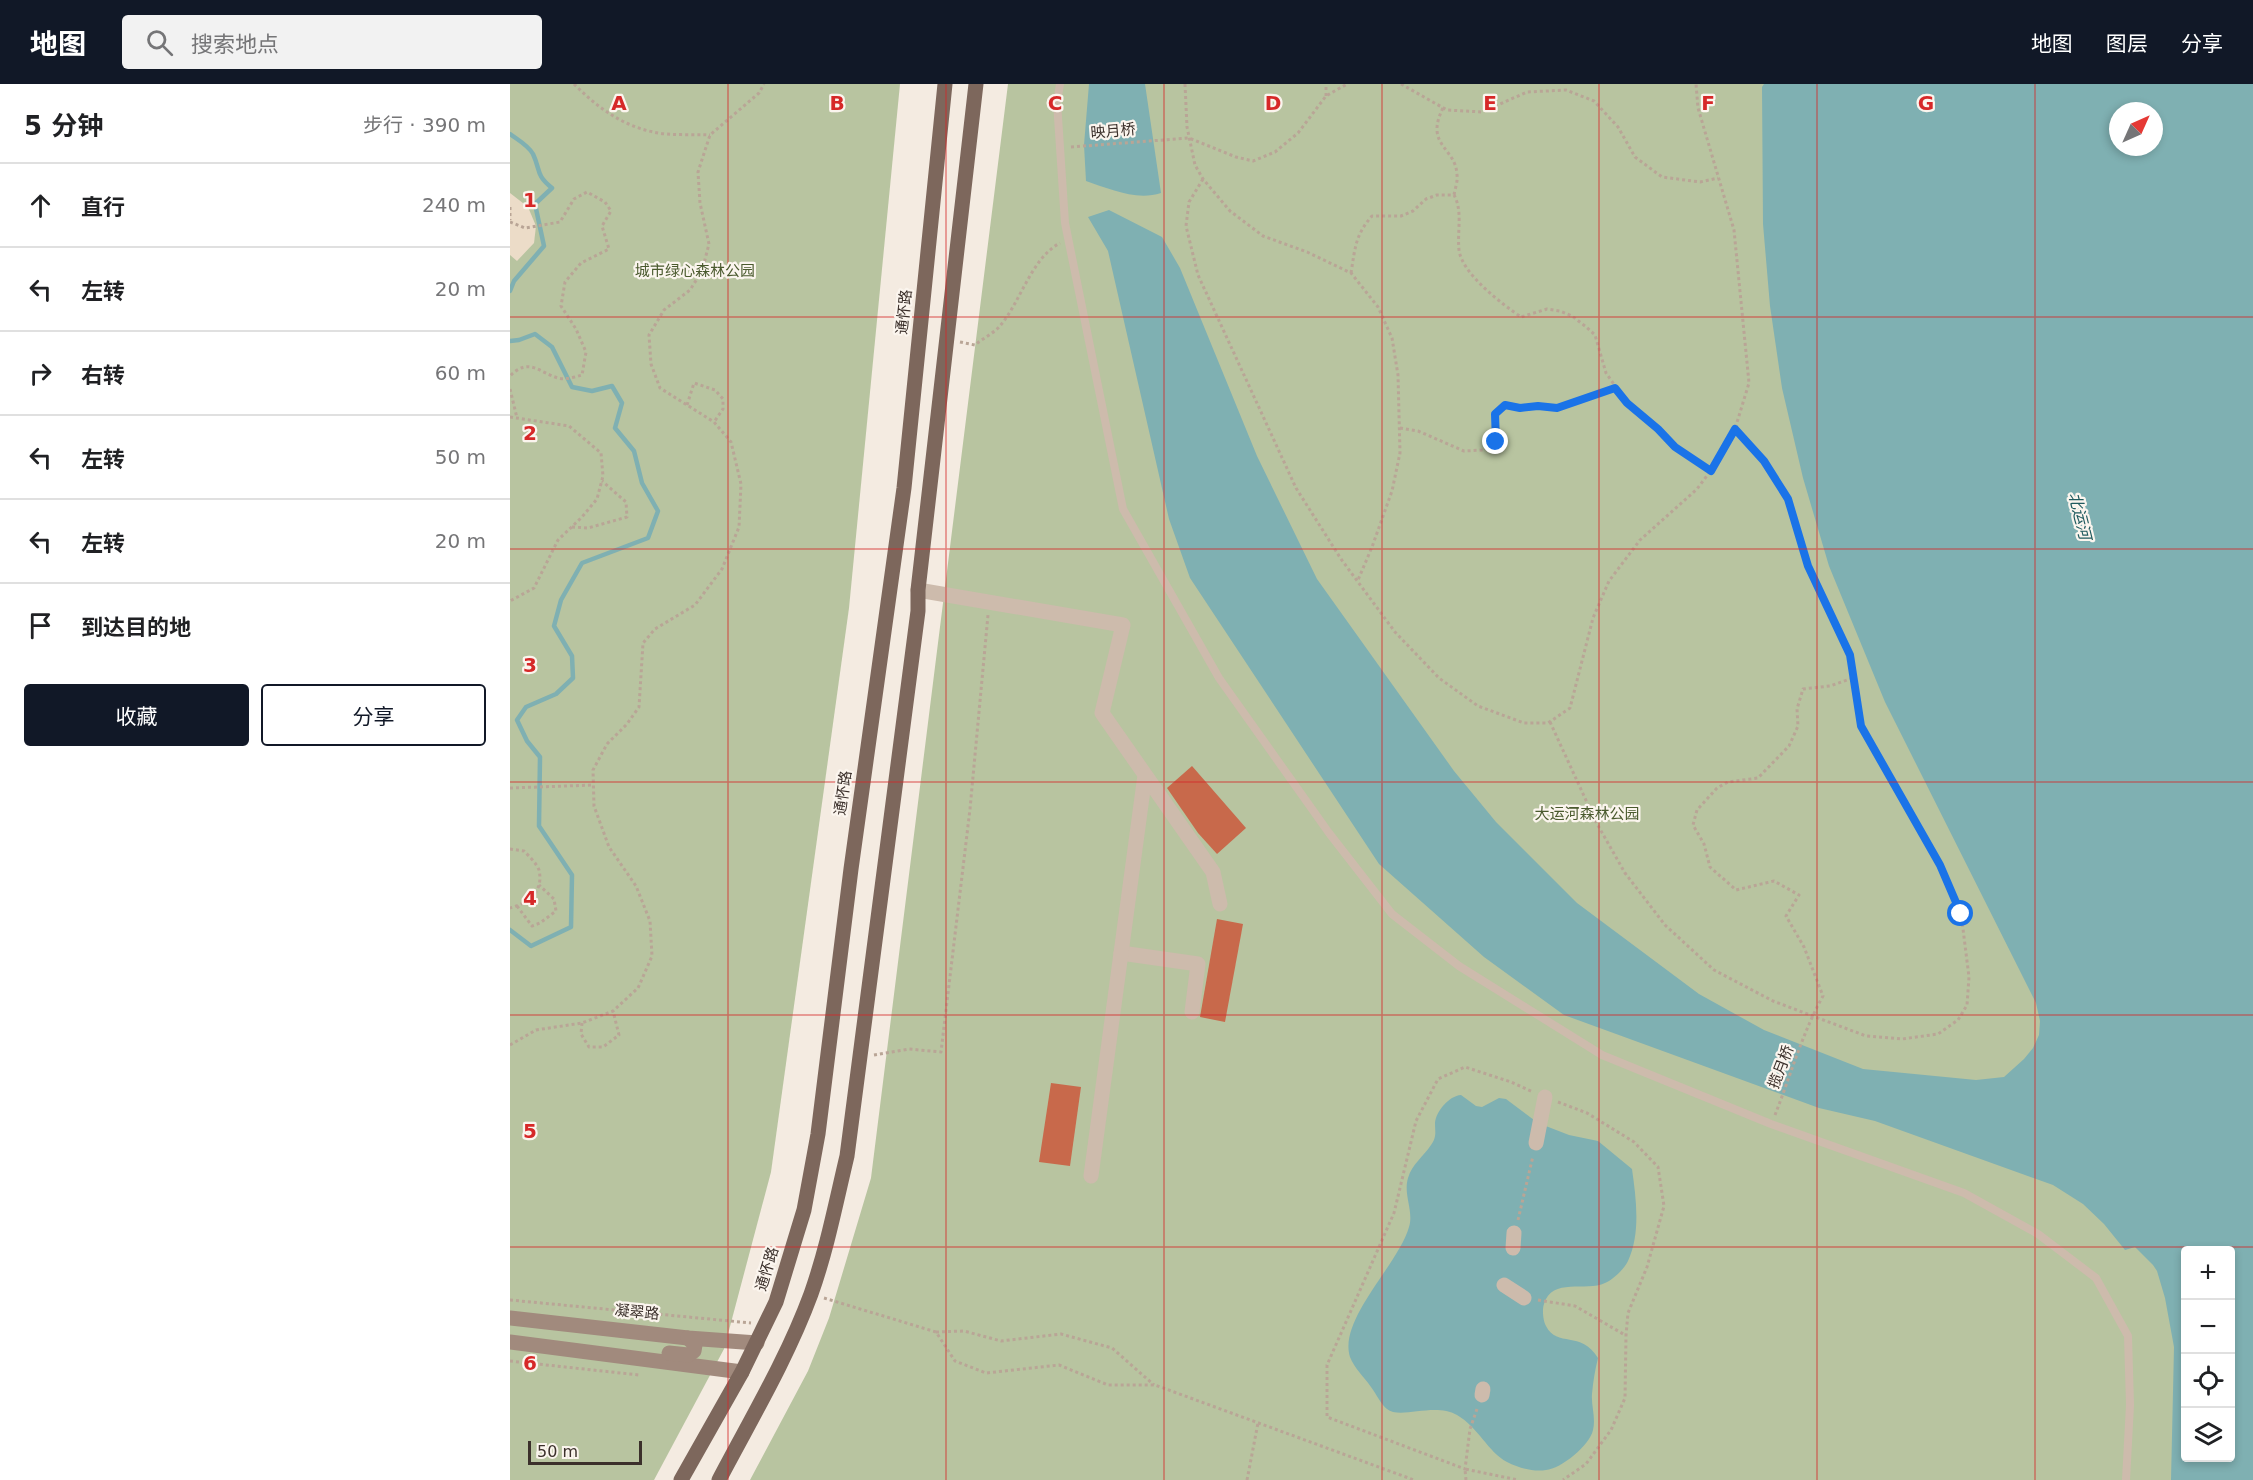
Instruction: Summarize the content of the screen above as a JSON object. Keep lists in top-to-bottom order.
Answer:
{
  "streets": {
    "main road": ["通怀路", "凝翠路"],
    "path": ["映月桥", "揽月桥"]
  },
  "crossings": [
    ["通怀路", "凝翠路"]
  ],
  "water": ["北运河"],
  "parks": ["城市绿心森林公园", "大运河森林公园"],
  "scale_bar": "50 m",
  "north": "top right",
  "page": {
    "header": "地图",
    "search": "搜索地点",
    "nav": ["地图", "图层", "分享"],
    "heading": ["5 分钟", "步行 · 390 m"],
    "list": [
      ["直行", "240 m"],
      ["左转", "20 m"],
      ["右转", "60 m"],
      ["左转", "50 m"],
      ["左转", "20 m"],
      "到达目的地"
    ],
    "buttons": ["收藏", "分享"],
    "map_buttons": ["+", "−"],
    "scale": "50 m"
  },
  "grid": {
    "columns": [
      "A",
      "B",
      "C",
      "D",
      "E",
      "F",
      "G"
    ],
    "rows": [
      "1",
      "2",
      "3",
      "4",
      "5",
      "6"
    ]
  }
}
